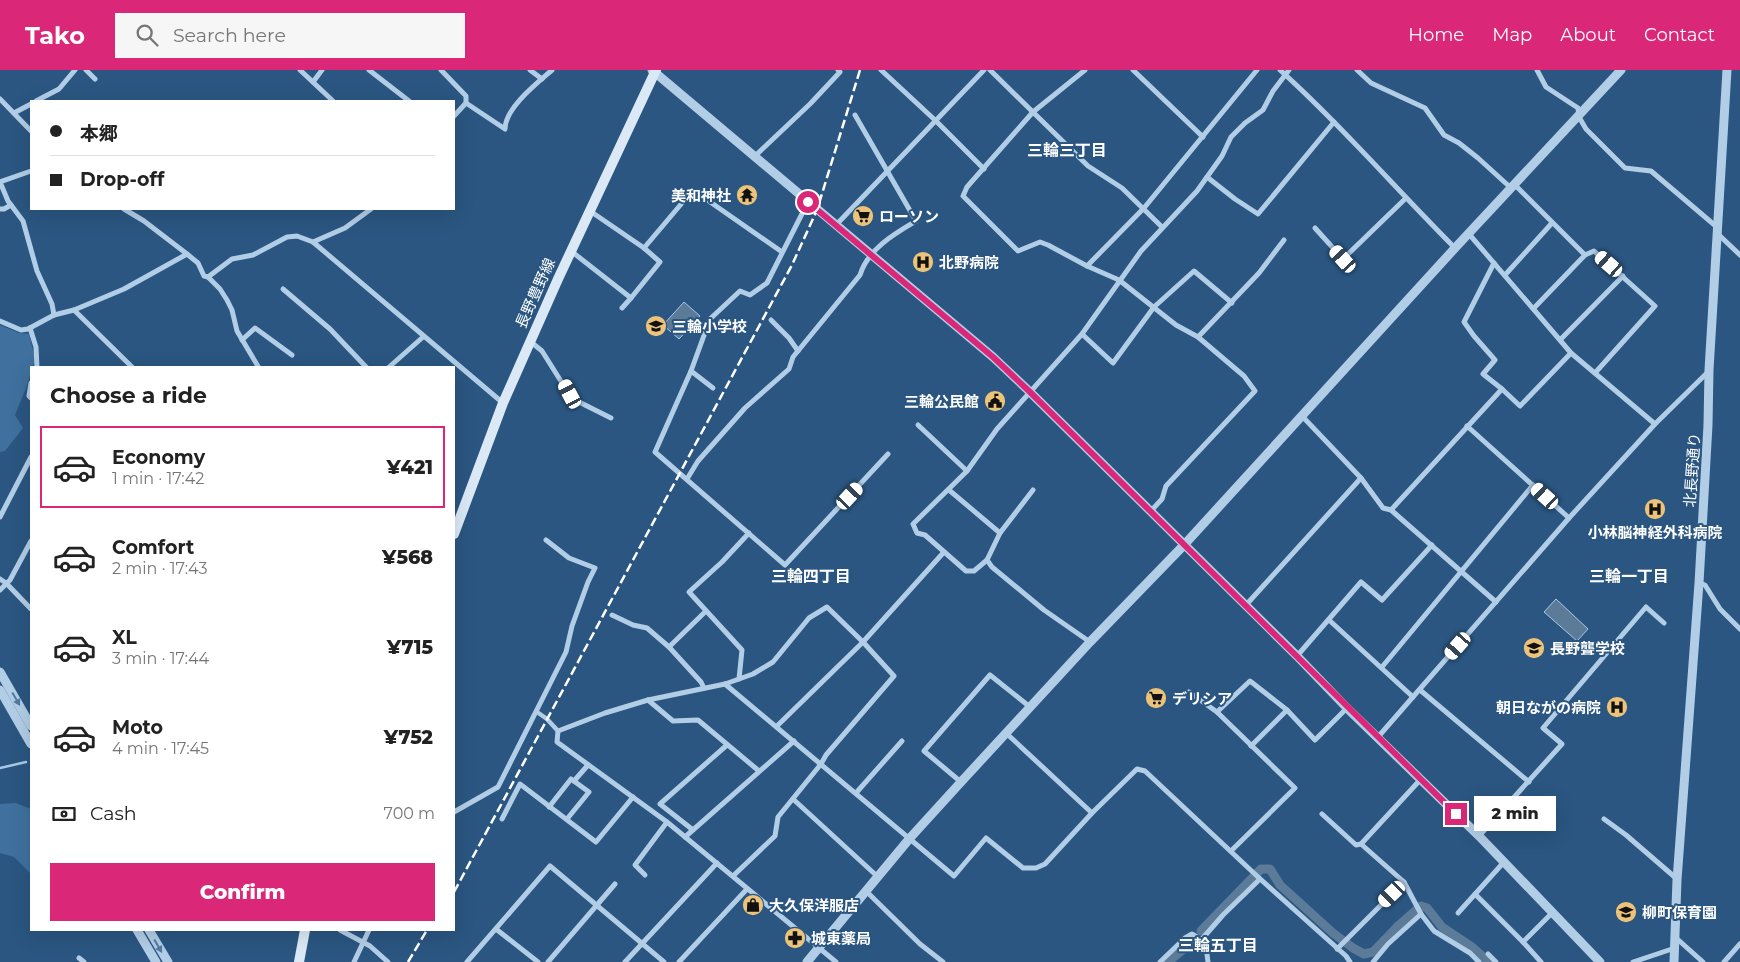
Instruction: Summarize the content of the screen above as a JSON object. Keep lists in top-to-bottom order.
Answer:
{
  "streets": {
    "main road": ["長野豊野線"],
    "street": ["北長野通り"]
  },
  "districts": [
    "三輪三丁目",
    "三輪四丁目",
    "三輪一丁目",
    "三輪五丁目"
  ],
  "places": {
    "temple": ["美和神社"],
    "supermarket": ["ローソン", "デリシア"],
    "hospital": ["北野病院", "小林脳神経外科病院", "朝日ながの病院"],
    "school or university": ["三輪小学校", "長野聾学校", "柳町保育園"],
    "public building": ["三輪公民館"],
    "shop": ["大久保洋服店"],
    "pharmacy": ["城東薬局"]
  },
  "page": {
    "header": "Tako",
    "search": "Search here",
    "nav": [
      "Home",
      "Map",
      "About",
      "Contact"
    ],
    "banner": ["本郷", "Drop-off"],
    "heading": "Choose a ride",
    "list": [
      {
        "name": "Economy",
        "note": "1 min · 17:42",
        "value": "¥421"
      },
      {
        "name": "Comfort",
        "note": "2 min · 17:43",
        "value": "¥568"
      },
      {
        "name": "XL",
        "note": "3 min · 17:44",
        "value": "¥715"
      },
      {
        "name": "Moto",
        "note": "4 min · 17:45",
        "value": "¥752"
      }
    ],
    "pay": ["Cash", "700 m"],
    "bubble": "2 min",
    "buttons": "Confirm"
  }
}
